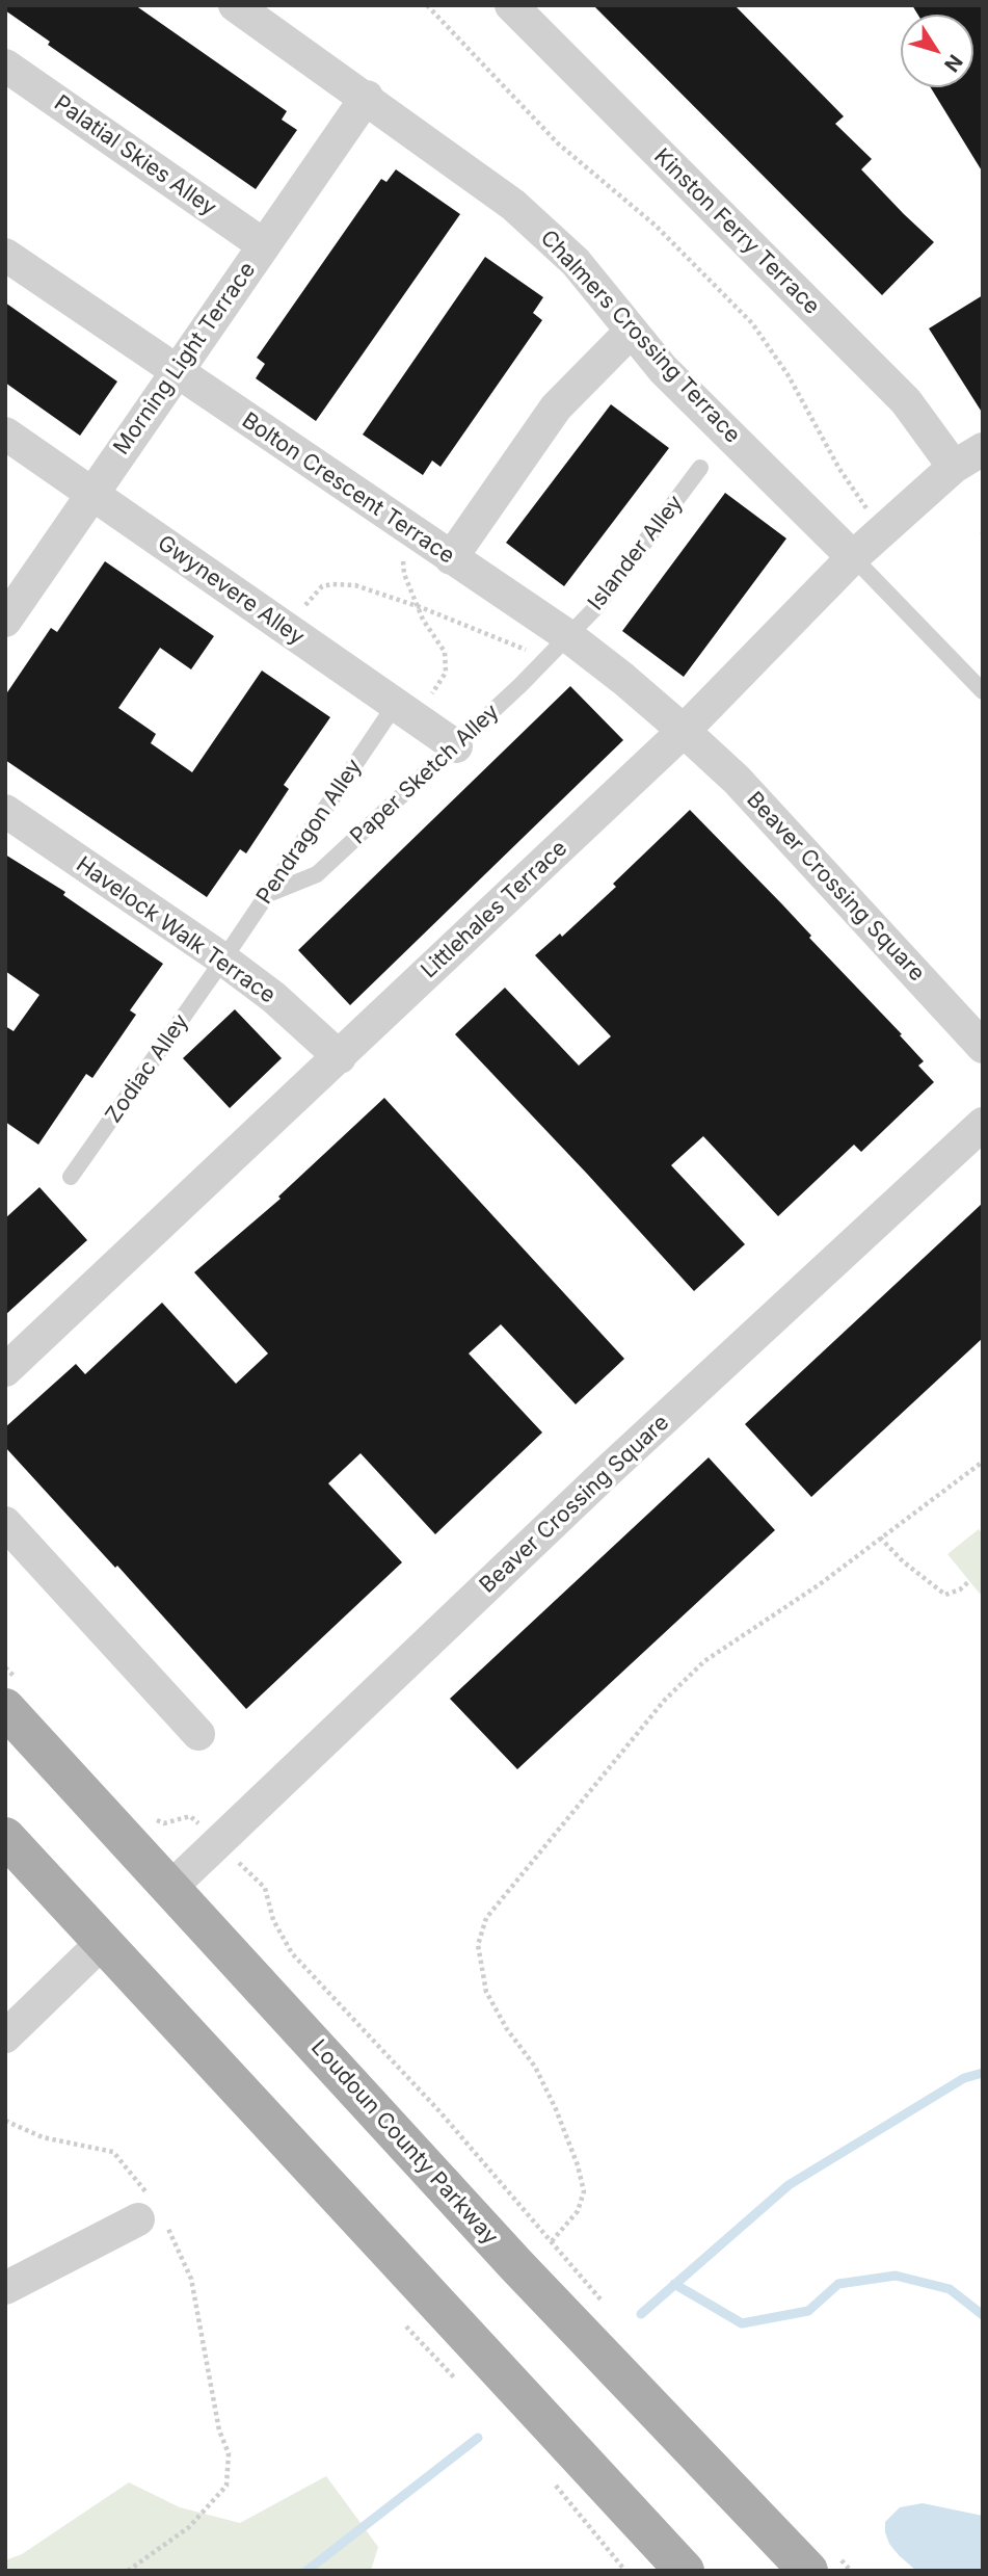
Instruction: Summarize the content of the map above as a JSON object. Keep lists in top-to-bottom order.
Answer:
{
  "streets": {
    "main road": ["Loudoun County Parkway"],
    "street": [
      "Palatial Skies Alley",
      "Kinston Ferry Terrace",
      "Chalmers Crossing Terrace",
      "Morning Light Terrace",
      "Bolton Crescent Terrace",
      "Gwynevere Alley",
      "Beaver Crossing Square",
      "Littlehales Terrace",
      "Havelock Walk Terrace"
    ],
    "lane": [
      "Islander Alley",
      "Paper Sketch Alley",
      "Pendragon Alley",
      "Zodiac Alley"
    ]
  },
  "crossings": [
    ["Palatial Skies Alley", "Morning Light Terrace"],
    ["Kinston Ferry Terrace", "Littlehales Terrace"],
    ["Chalmers Crossing Terrace", "Morning Light Terrace"],
    ["Chalmers Crossing Terrace", "Littlehales Terrace"],
    ["Morning Light Terrace", "Bolton Crescent Terrace"],
    ["Morning Light Terrace", "Gwynevere Alley"],
    ["Bolton Crescent Terrace", "Islander Alley"],
    ["Bolton Crescent Terrace", "Paper Sketch Alley"],
    ["Bolton Crescent Terrace", "Beaver Crossing Square"],
    ["Bolton Crescent Terrace", "Littlehales Terrace"],
    ["Islander Alley", "Paper Sketch Alley"],
    ["Gwynevere Alley", "Paper Sketch Alley"],
    ["Gwynevere Alley", "Pendragon Alley"],
    ["Paper Sketch Alley", "Pendragon Alley"],
    ["Pendragon Alley", "Havelock Walk Terrace"],
    ["Pendragon Alley", "Zodiac Alley"],
    ["Beaver Crossing Square", "Littlehales Terrace"],
    ["Beaver Crossing Square", "Loudoun County Parkway"],
    ["Littlehales Terrace", "Havelock Walk Terrace"],
    ["Havelock Walk Terrace", "Zodiac Alley"]
  ],
  "north": "bottom right"
}
